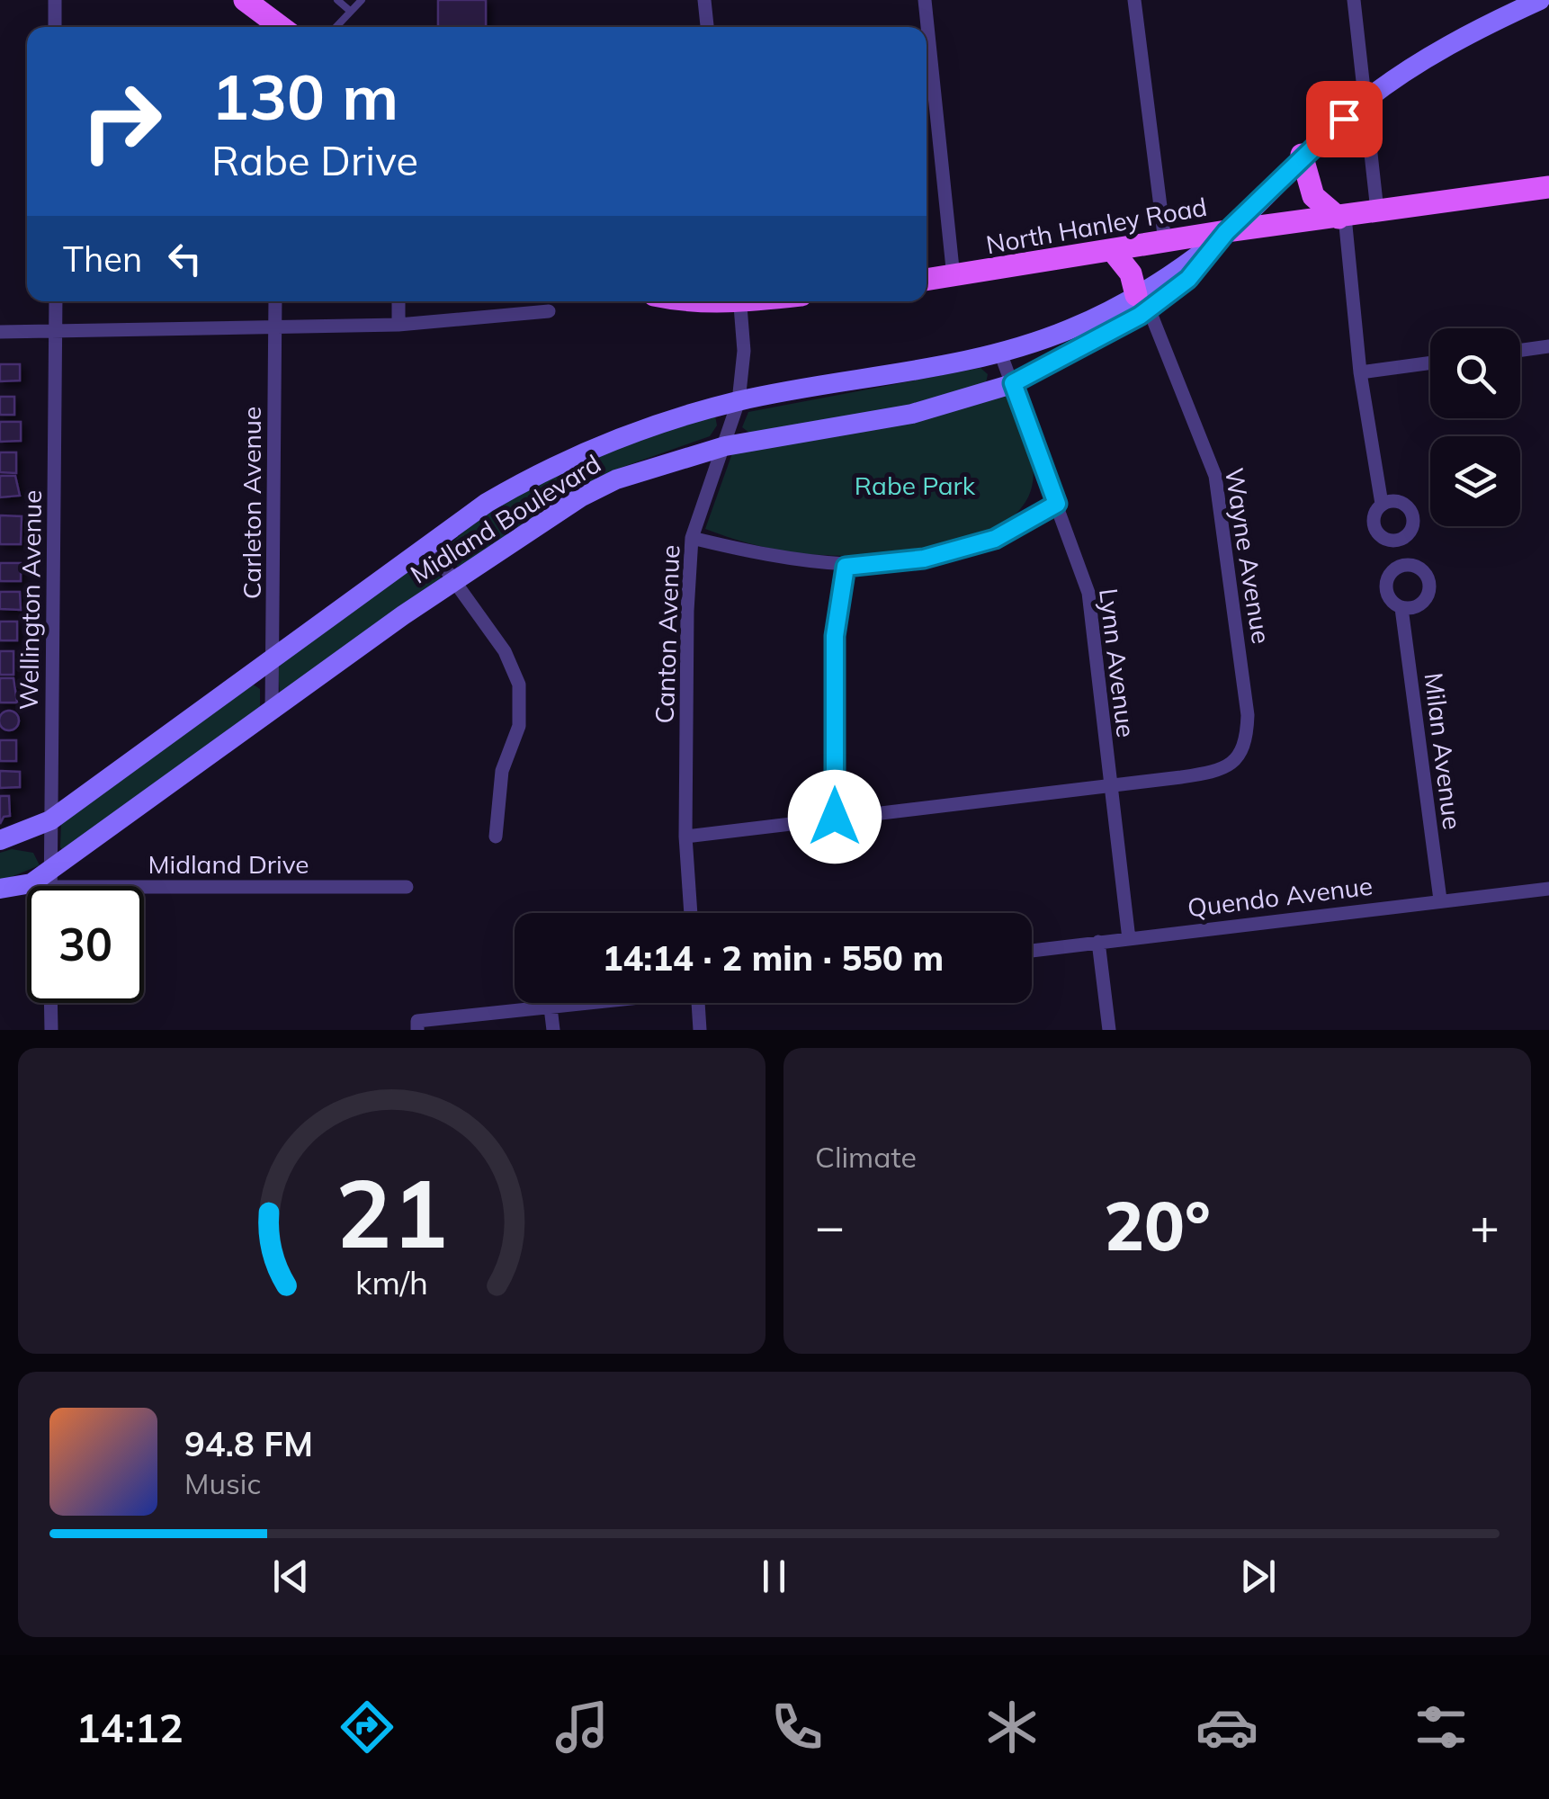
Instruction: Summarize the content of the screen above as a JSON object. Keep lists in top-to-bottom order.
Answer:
{
  "streets": {
    "main road": ["North Hanley Road", "Midland Boulevard"],
    "street": [
      "Carleton Avenue",
      "Wayne Avenue",
      "Wellington Avenue",
      "Canton Avenue",
      "Lynn Avenue",
      "Milan Avenue",
      "Midland Drive",
      "Quendo Avenue"
    ]
  },
  "crossings": [
    ["North Hanley Road", "Midland Boulevard"],
    ["Carleton Avenue", "Midland Boulevard"],
    ["Midland Boulevard", "Wayne Avenue"],
    ["Midland Boulevard", "Wellington Avenue"],
    ["Midland Boulevard", "Canton Avenue"],
    ["Midland Boulevard", "Lynn Avenue"],
    ["Midland Boulevard", "Midland Drive"],
    ["Wayne Avenue", "Lynn Avenue"],
    ["Wellington Avenue", "Midland Drive"],
    ["Lynn Avenue", "Quendo Avenue"],
    ["Milan Avenue", "Quendo Avenue"]
  ],
  "parks": ["Rabe Park"],
  "page": {
    "turn": ["130 m", "Rabe Drive"],
    "then": "Then",
    "limit": "30",
    "trip": "14:14 · 2 min · 550 m",
    "tile": "Climate",
    "heat": ["−", "20°", "+"],
    "song": ["94.8 FM", "Music"],
    "tabs": "14:12",
    "gauge": ["21", "km/h"]
  }
}
